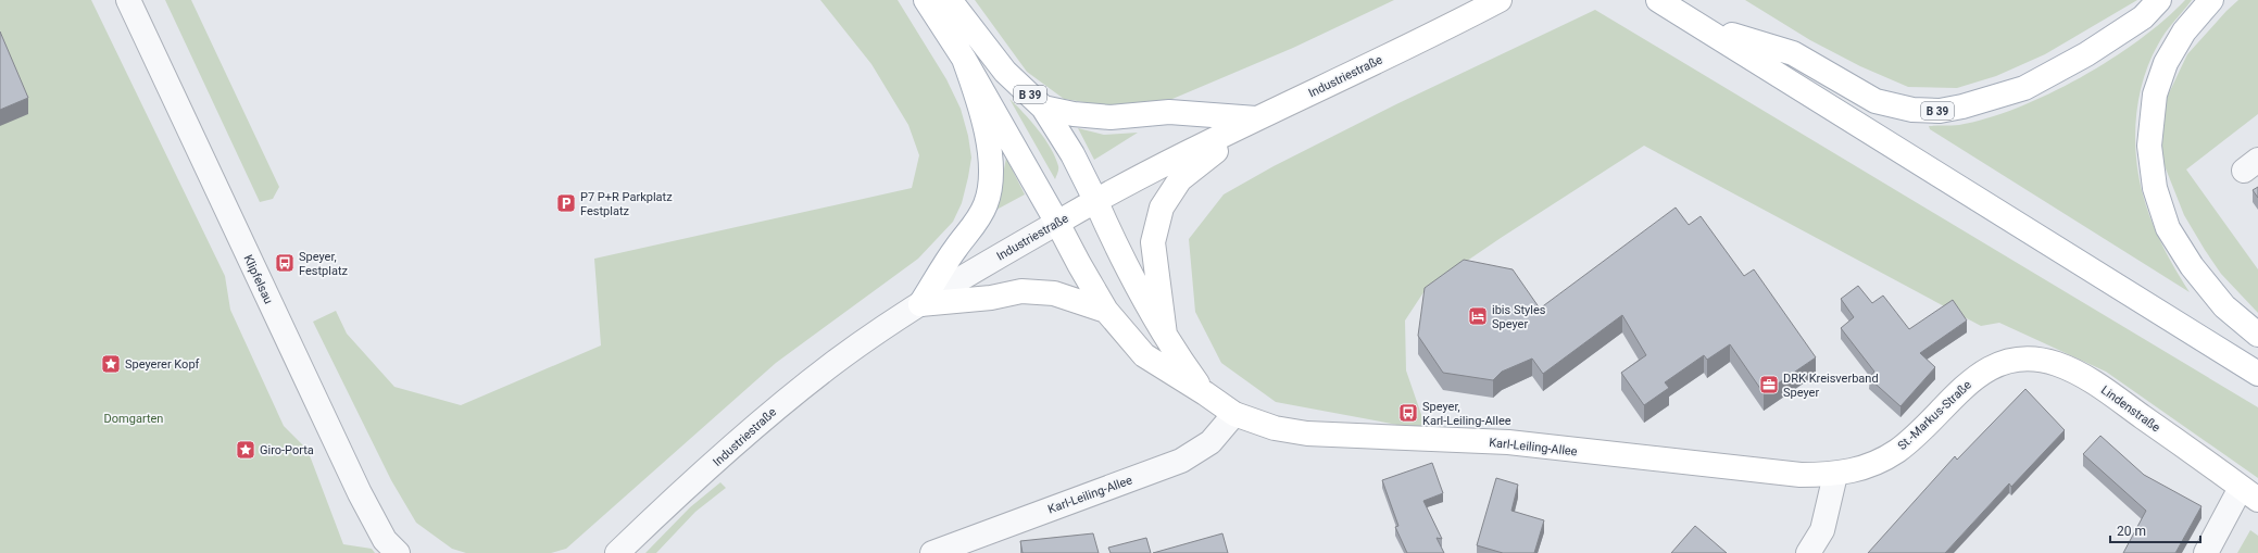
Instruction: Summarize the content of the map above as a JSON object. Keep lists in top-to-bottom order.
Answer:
{
  "streets": {
    "main road": [
      "Industriestraße",
      "B 39",
      "Lindenstraße",
      "St.-Markus-Straße",
      "Karl-Leiling-Allee"
    ],
    "street": ["Klipfelsau"]
  },
  "crossings": [
    ["Industriestraße", "B 39"],
    ["Industriestraße", "Karl-Leiling-Allee"],
    ["B 39", "Karl-Leiling-Allee"],
    ["Lindenstraße", "St.-Markus-Straße"],
    ["St.-Markus-Straße", "Karl-Leiling-Allee"]
  ],
  "parks": ["Domgarten"],
  "places": {
    "parking": ["P7 P+R Parkplatz Festplatz"],
    "bus stop": ["Speyer, Festplatz", "Speyer, Karl-Leiling-Allee"],
    "hotel": ["ibis Styles Speyer"],
    "place": ["Speyerer Kopf", "Giro-Porta"],
    "office": ["DRK Kreisverband Speyer"]
  },
  "scale_bar": "20 m"
}
